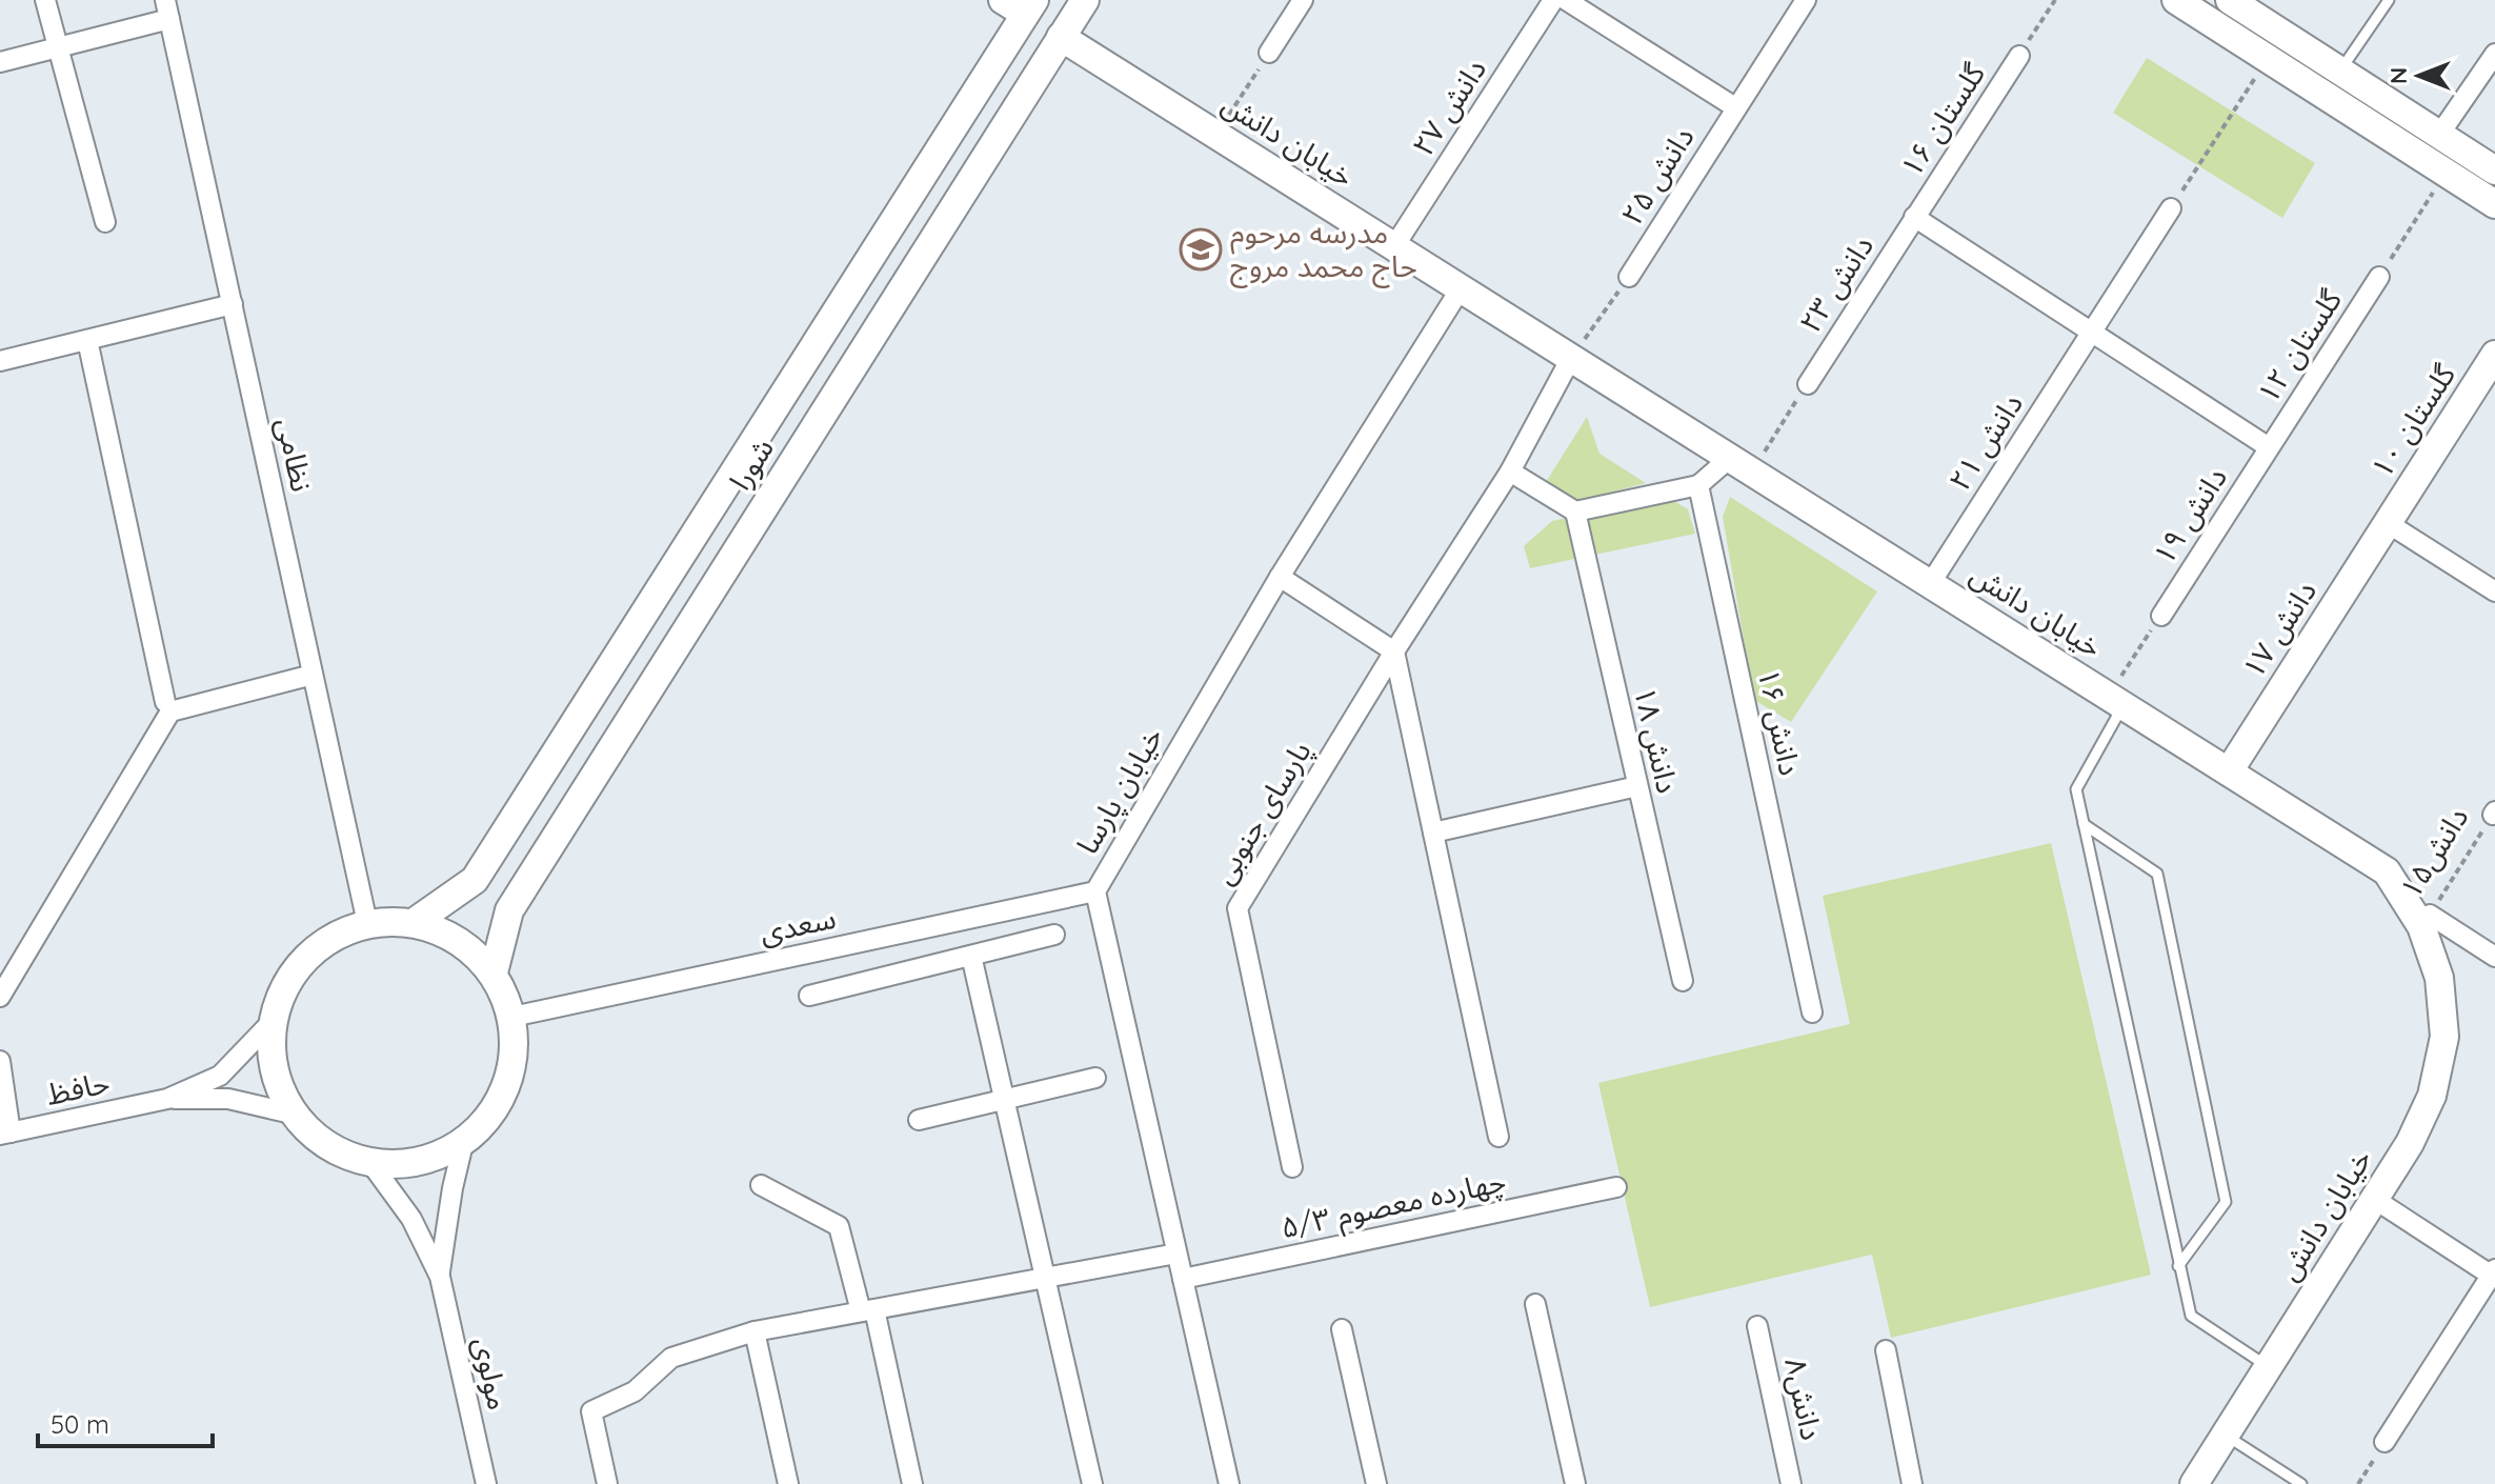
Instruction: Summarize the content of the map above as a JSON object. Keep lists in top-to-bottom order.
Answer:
{
  "streets": {
    "street": [
      "دانش ۲۷",
      "گلستان ۱۶",
      "خیابان دانش",
      "دانش ۲۵",
      "دانش ۲۳",
      "گلستان ۱۲",
      "گلستان ۱۰",
      "دانش ۲۱",
      "نظامی",
      "شورا",
      "دانش ۱۹",
      "دانش ۱۷",
      "دانش ۱۶",
      "دانش ۱۸",
      "خیابان پارسا",
      "پارسای جنوبی",
      "سعدی",
      "حافظ",
      "چهارده معصوم ۵/۳",
      "مولوی",
      "دانش۸"
    ],
    "path": ["دانش۱۵"]
  },
  "crossings": [
    ["دانش ۲۷", "خیابان دانش"],
    ["گلستان ۱۶", "دانش ۲۳"],
    ["خیابان دانش", "دانش ۲۱"],
    ["خیابان دانش", "شورا"],
    ["خیابان دانش", "دانش ۱۷"],
    ["خیابان دانش", "خیابان پارسا"],
    ["خیابان دانش", "پارسای جنوبی"],
    ["گلستان ۱۲", "دانش ۱۹"],
    ["گلستان ۱۰", "دانش ۱۷"],
    ["نظامی", "شورا"],
    ["نظامی", "سعدی"],
    ["شورا", "سعدی"],
    ["خیابان پارسا", "سعدی"],
    ["خیابان پارسا", "چهارده معصوم ۵/۳"]
  ],
  "places": {
    "school or university": ["مدرسه مرحوم حاج محمد مروج"]
  },
  "scale_bar": "50 m",
  "north": "left"
}
